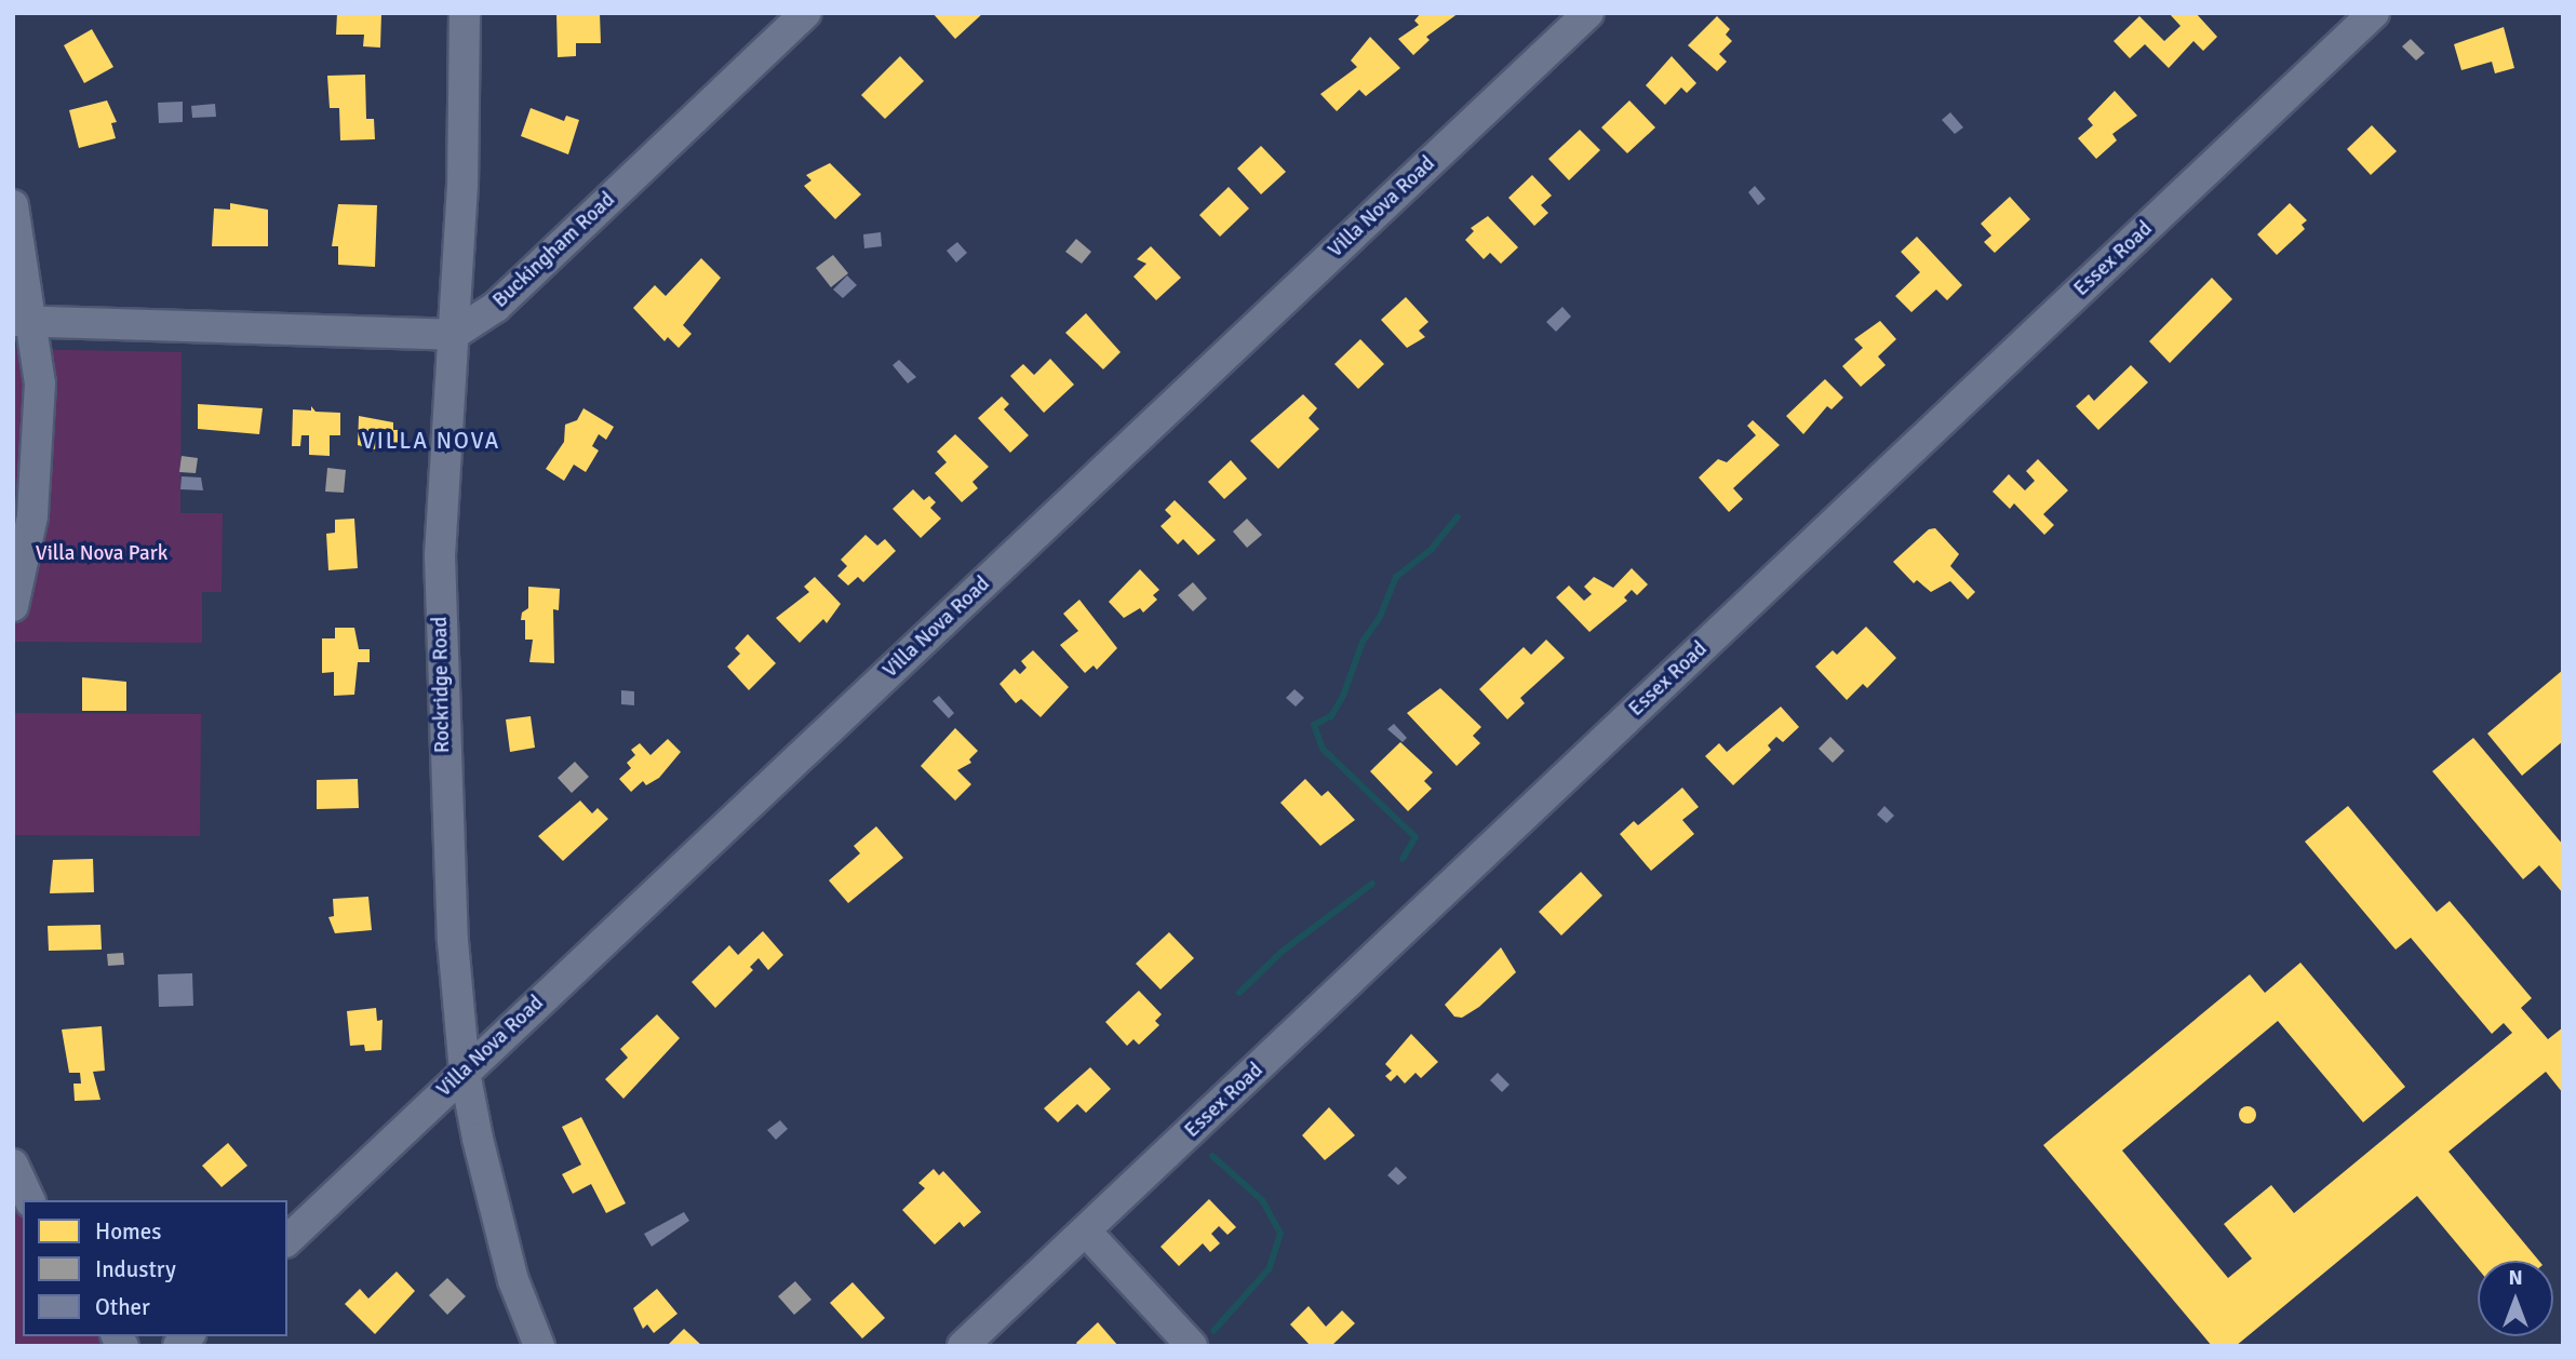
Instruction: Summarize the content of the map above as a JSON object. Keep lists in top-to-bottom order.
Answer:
{
  "streets": {
    "street": [
      "Villa Nova Road",
      "Buckingham Road",
      "Essex Road",
      "Rockridge Road"
    ]
  },
  "crossings": [
    ["Villa Nova Road", "Rockridge Road"],
    ["Buckingham Road", "Rockridge Road"]
  ],
  "districts": ["VILLA NOVA"],
  "parks": ["Villa Nova Park"],
  "legend": ["Homes", "Industry", "Other"],
  "north": "top"
}
